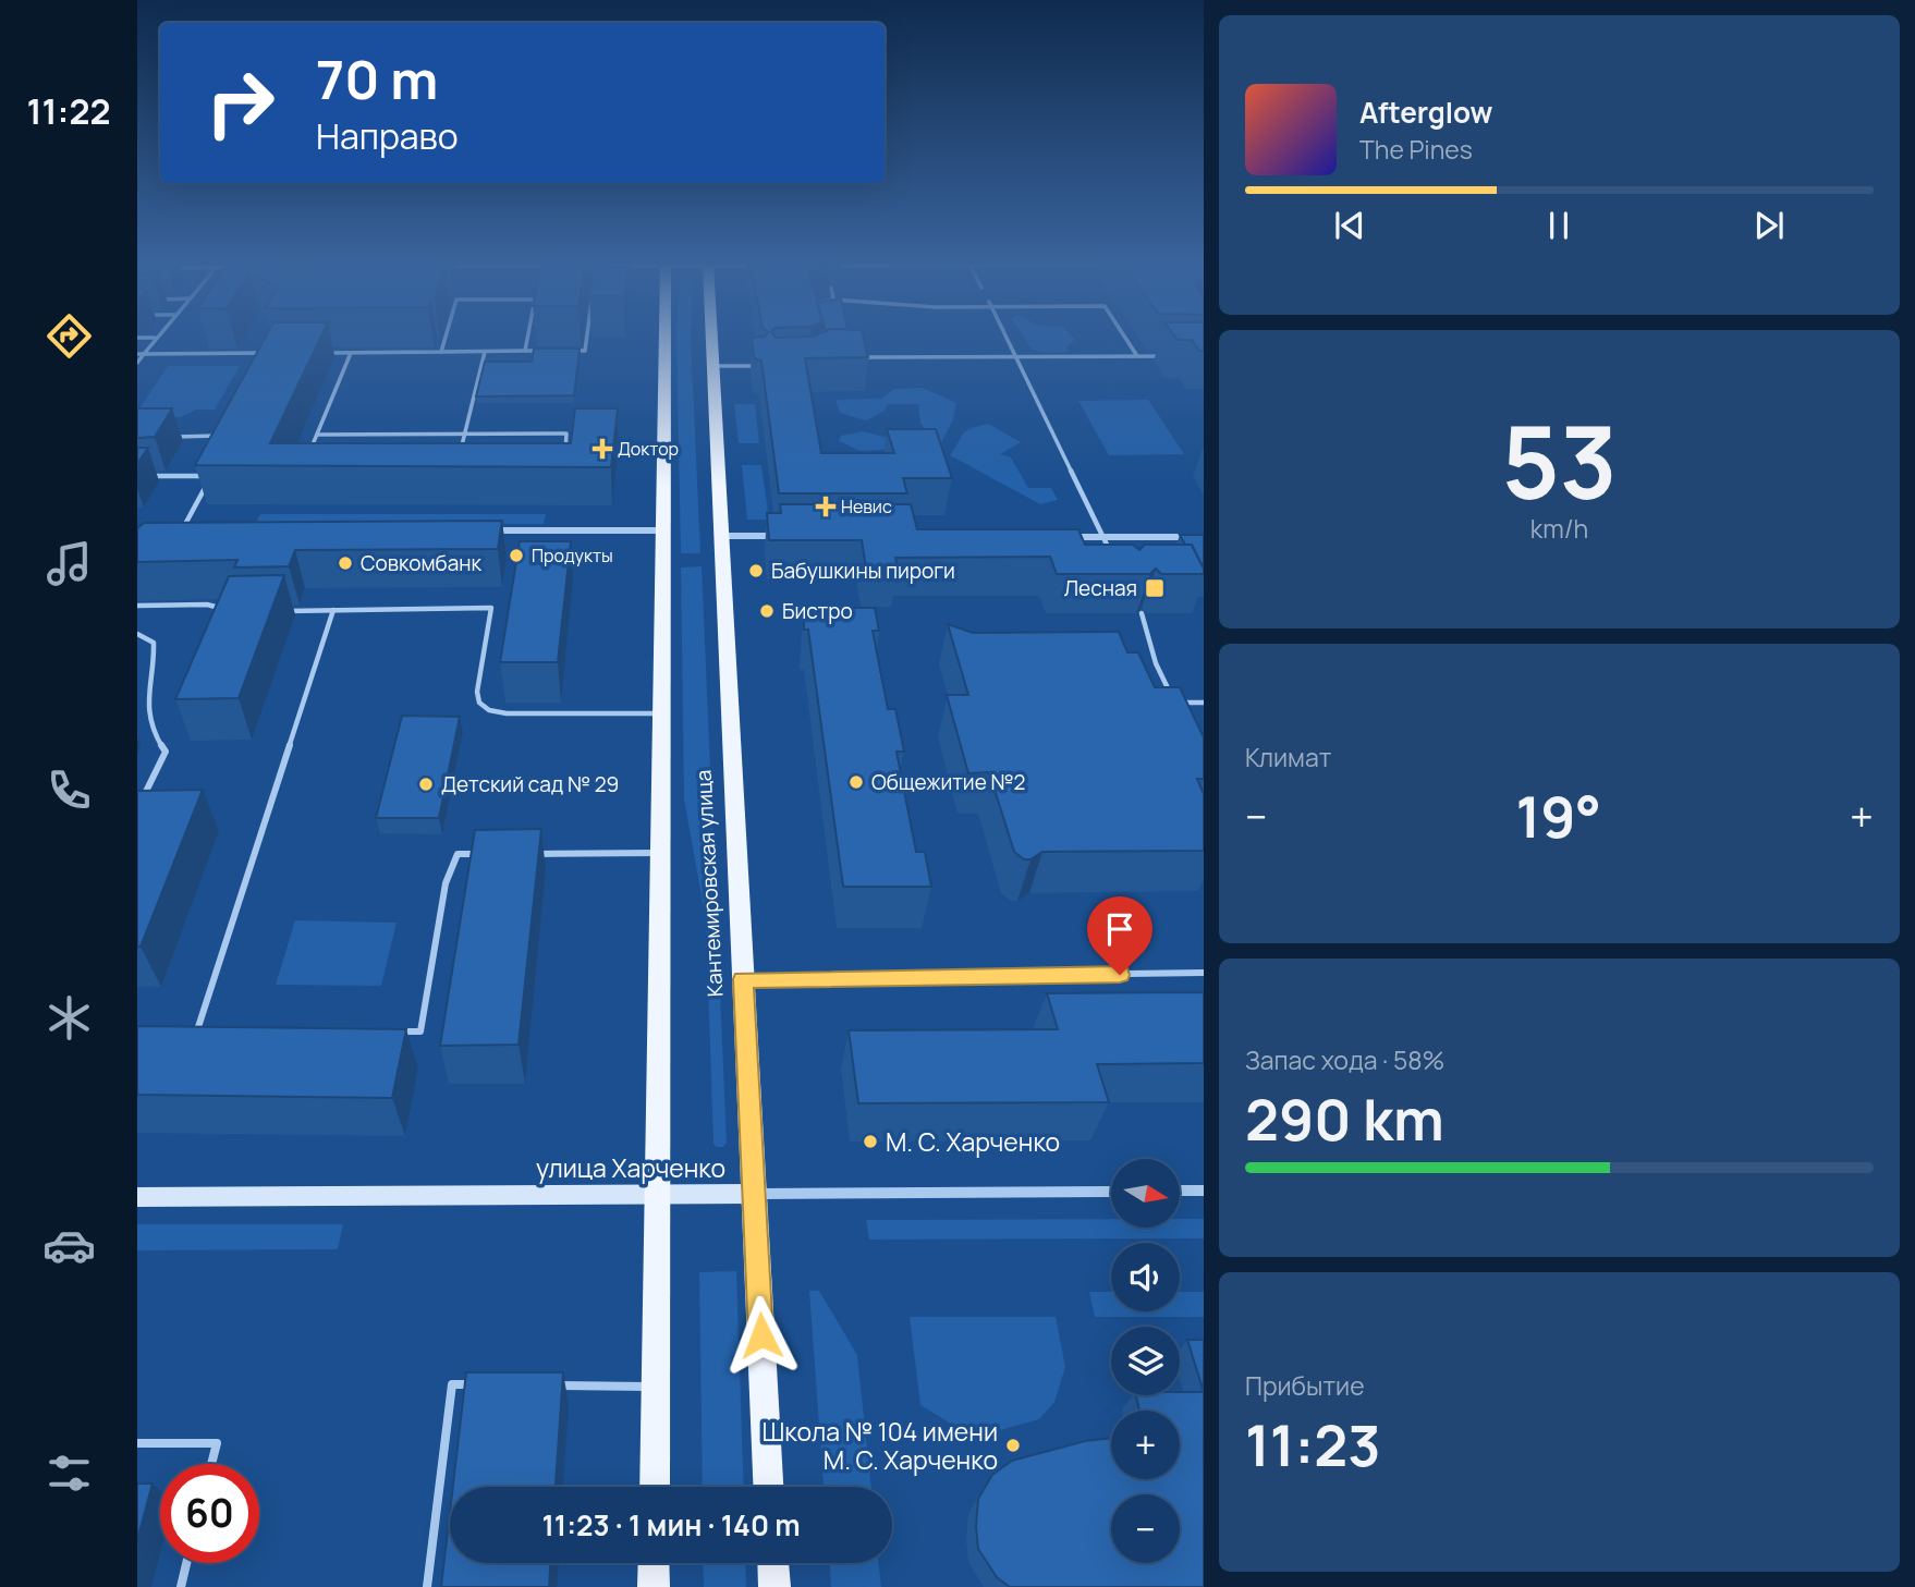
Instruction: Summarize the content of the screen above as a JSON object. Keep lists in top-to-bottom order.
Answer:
{
  "streets": {
    "main road": ["Кантемировская улица", "улица Харченко"]
  },
  "crossings": [
    ["Кантемировская улица", "улица Харченко"]
  ],
  "places": {
    "health": ["Доктор", "Невис"],
    "other": [
      "Продукты",
      "Совкомбанк",
      "Бабушкины пироги",
      "Бистро",
      "Общежитие №2",
      "Детский сад № 29",
      "М. С. Харченко",
      "Школа № 104 имени М. С. Харченко"
    ],
    "transit": ["Лесная"]
  },
  "north": "right",
  "page": {
    "tabs": "11:22",
    "turn": ["70 m", "Направо"],
    "song": ["Afterglow", "The Pines"],
    "tile": [
      ["53", "km/h"],
      "Климат",
      ["Запас хода · 58%", "290 km"],
      ["Прибытие", "11:23"]
    ],
    "heat": ["−", "19°", "+"],
    "map_buttons": ["+", "−"],
    "limit": "60",
    "trip": "11:23 · 1 мин · 140 m"
  }
}
